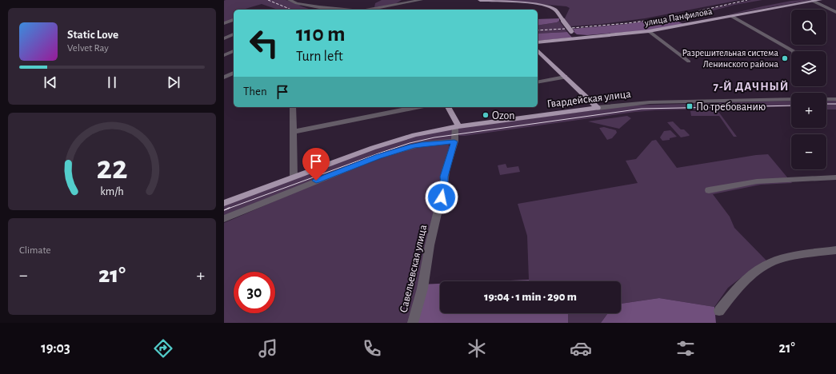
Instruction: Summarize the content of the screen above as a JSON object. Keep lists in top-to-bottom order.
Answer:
{
  "streets": {
    "main road": ["улица Панфилова", "Гвардейская улица"],
    "street": ["Савельевская улица"]
  },
  "crossings": [
    ["Гвардейская улица", "Савельевская улица"]
  ],
  "districts": ["7-Й ДАЧНЫЙ"],
  "places": {
    "other": ["Разрешительная система Ленинского района", "Ozon"],
    "transit": ["По требованию"]
  },
  "page": {
    "map_buttons": ["+", "−"],
    "turn": ["110 m", "Turn left"],
    "song": ["Static Love", "Velvet Ray"],
    "then": "Then",
    "tile": "Climate",
    "heat": ["−", "21°", "+"],
    "limit": "30",
    "trip": "19:04 · 1 min · 290 m",
    "tabs": ["19:03", "21°"],
    "gauge": ["22", "km/h"]
  }
}
